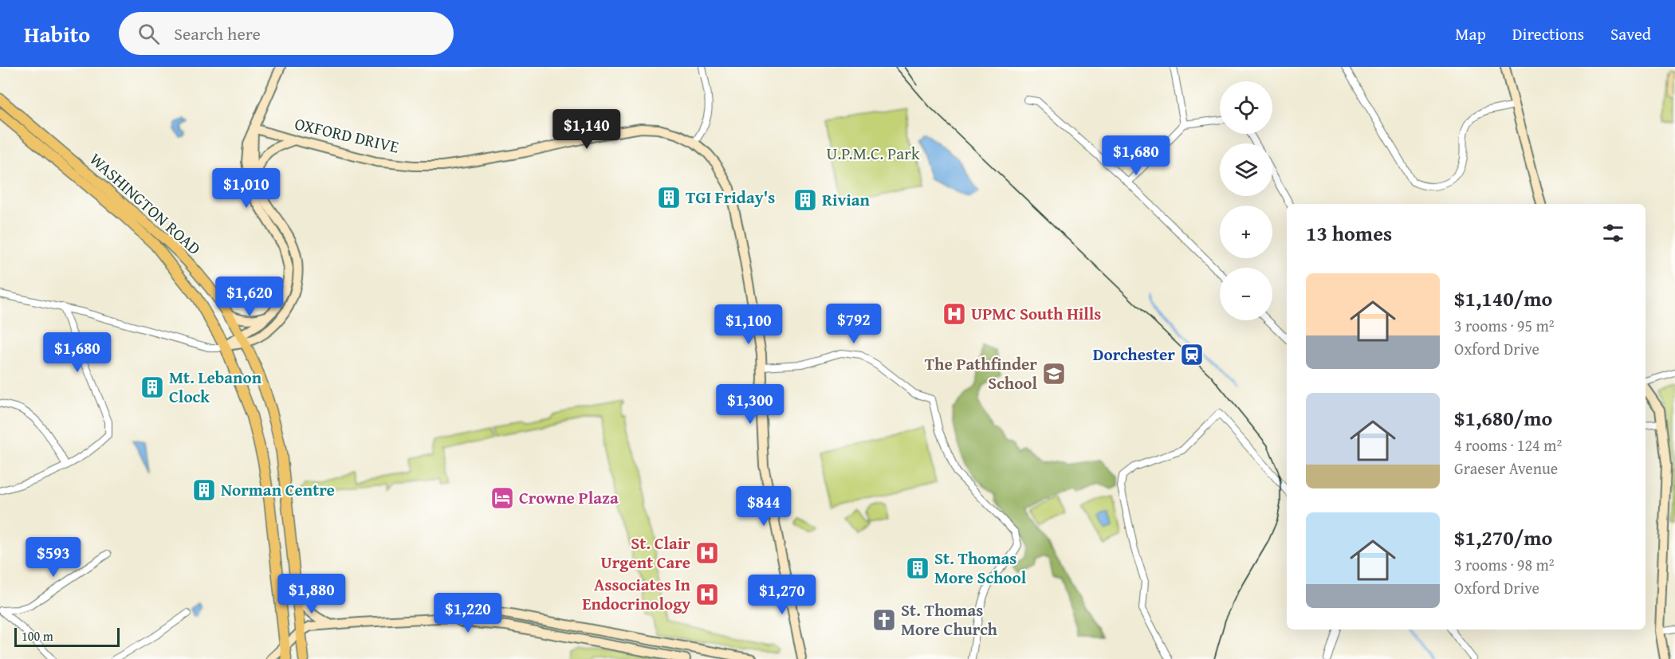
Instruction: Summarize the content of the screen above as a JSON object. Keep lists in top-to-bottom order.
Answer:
{
  "streets": {
    "main road": ["WASHINGTON ROAD"],
    "street": ["OXFORD DRIVE"]
  },
  "parks": ["U.P.M.C. Park"],
  "places": {
    "building": [
      "TGI Friday's",
      "Rivian",
      "Mt. Lebanon Clock",
      "Norman Centre",
      "St. Thomas More School"
    ],
    "hospital": ["UPMC South Hills", "St. Clair Urgent Care", "Associates In Endocrinology"],
    "station": ["Dorchester"],
    "school or university": ["The Pathfinder School"],
    "hotel": ["Crowne Plaza"],
    "church": ["St. Thomas More Church"]
  },
  "scale_bar": "100 m",
  "page": {
    "header": "Habito",
    "search": "Search here",
    "nav": ["Map", "Directions", "Saved"],
    "map_buttons": ["+", "−"],
    "price": [
      "$1,140",
      "$1,680",
      "$1,010",
      "$1,620",
      "$792",
      "$1,100",
      "$1,680",
      "$1,300",
      "$844",
      "$593",
      "$1,880",
      "$1,270",
      "$1,220"
    ],
    "heading": "13 homes",
    "list": [
      {
        "name": "$1,140/mo",
        "note": "3 rooms · 95 m² · Oxford Drive"
      },
      {
        "name": "$1,680/mo",
        "note": "4 rooms · 124 m² · Graeser Avenue"
      },
      {
        "name": "$1,270/mo",
        "note": "3 rooms · 98 m² · Oxford Drive"
      }
    ],
    "scale": "100 m"
  }
}
